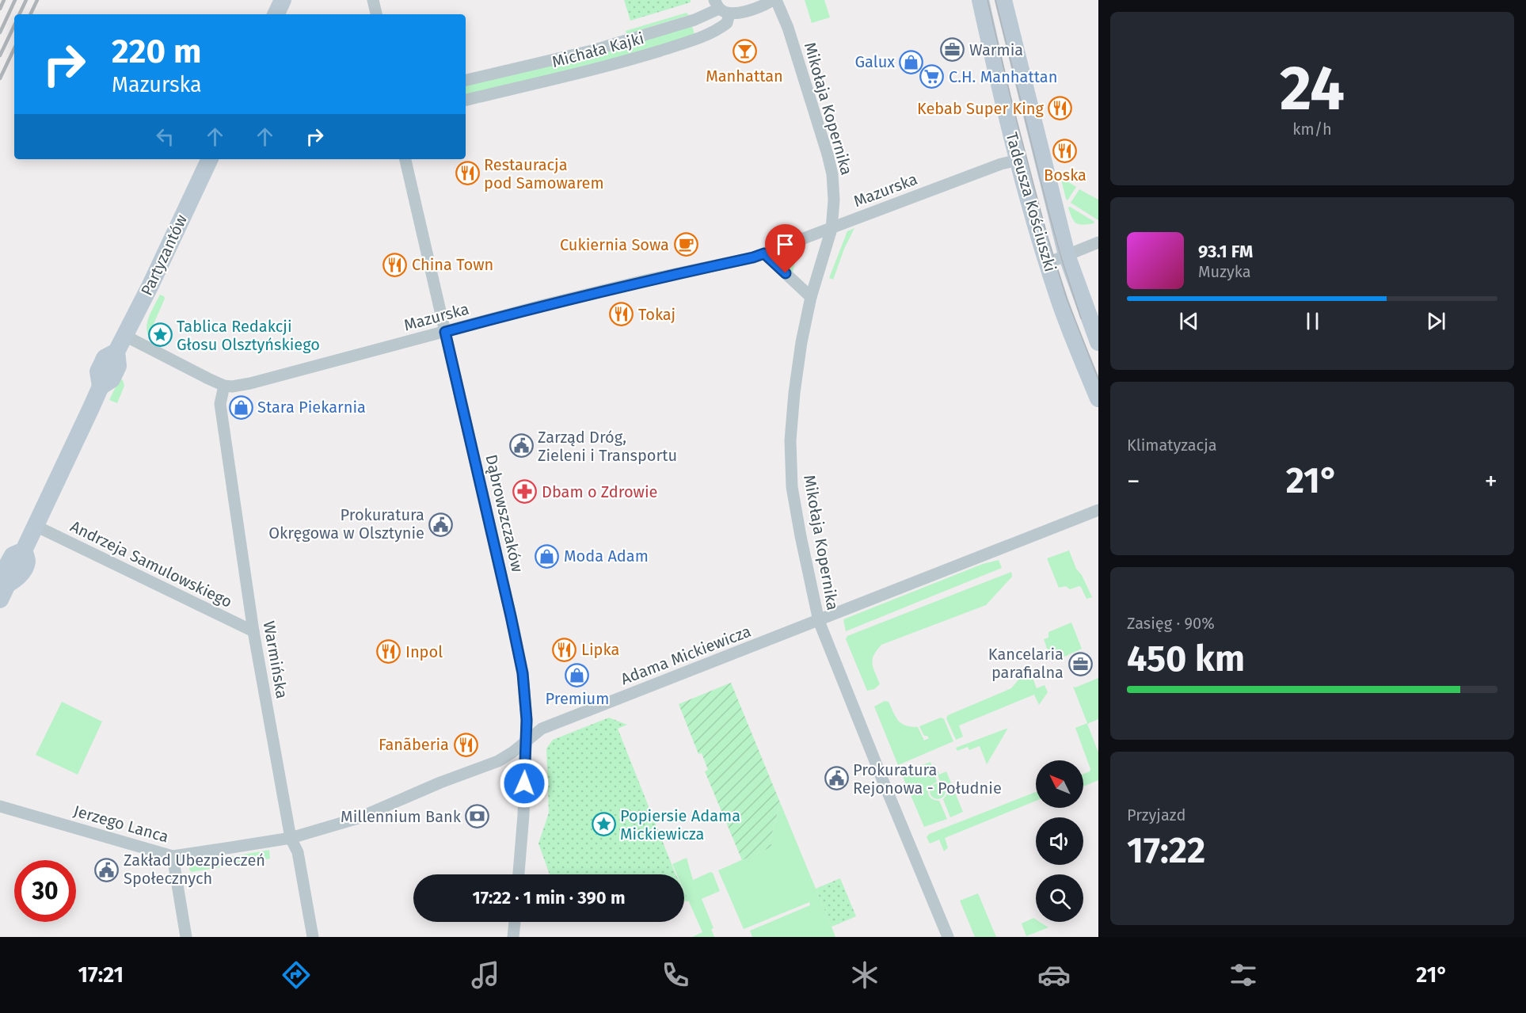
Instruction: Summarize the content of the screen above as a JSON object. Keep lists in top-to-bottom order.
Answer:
{
  "streets": {
    "street": [
      "Michała Kajki",
      "Mikołaja Kopernika",
      "Mazurska",
      "Tadeusza Kościuszki",
      "Partyzantów",
      "Dąbrowszczaków",
      "Andrzeja Samulowskiego",
      "Adama Mickiewicza",
      "Warmińska",
      "Jerzego Lanca"
    ]
  },
  "crossings": [
    ["Mikołaja Kopernika", "Mazurska"],
    ["Mikołaja Kopernika", "Adama Mickiewicza"],
    ["Mazurska", "Tadeusza Kościuszki"],
    ["Mazurska", "Partyzantów"],
    ["Mazurska", "Dąbrowszczaków"],
    ["Mazurska", "Warmińska"],
    ["Partyzantów", "Andrzeja Samulowskiego"],
    ["Dąbrowszczaków", "Adama Mickiewicza"],
    ["Andrzeja Samulowskiego", "Warmińska"],
    ["Adama Mickiewicza", "Warmińska"],
    ["Adama Mickiewicza", "Jerzego Lanca"],
    ["Warmińska", "Jerzego Lanca"]
  ],
  "places": {
    "office": ["Warmia", "Kancelaria parafialna"],
    "bar": ["Manhattan"],
    "shop": [
      "Galux",
      "Stara Piekarnia",
      "Moda Adam",
      "Premium"
    ],
    "supermarket": ["C.H. Manhattan"],
    "restaurant": [
      "Kebab Super King",
      "Boska",
      "Restauracja pod Samowarem",
      "China Town",
      "Tokaj",
      "Lipka",
      "Inpol",
      "Fanãberia"
    ],
    "cafe": ["Cukiernia Sowa"],
    "place": ["Tablica Redakcji Głosu Olsztyńskiego", "Popiersie Adama Mickiewicza"],
    "public building": [
      "Zarząd Dróg, Zieleni i Transportu",
      "Prokuratura Okręgowa w Olsztynie",
      "Prokuratura Rejonowa - Południe",
      "Zakład Ubezpieczeń Społecznych"
    ],
    "pharmacy": ["Dbam o Zdrowie"],
    "bank": ["Millennium Bank"]
  },
  "north": "top left",
  "page": {
    "tile": [
      ["24", "km/h"],
      "Klimatyzacja",
      ["Zasięg · 90%", "450 km"],
      ["Przyjazd", "17:22"]
    ],
    "turn": ["220 m", "Mazurska"],
    "song": ["93.1 FM", "Muzyka"],
    "heat": ["−", "21°", "+"],
    "limit": "30",
    "trip": "17:22 · 1 min · 390 m",
    "tabs": ["17:21", "21°"]
  }
}
